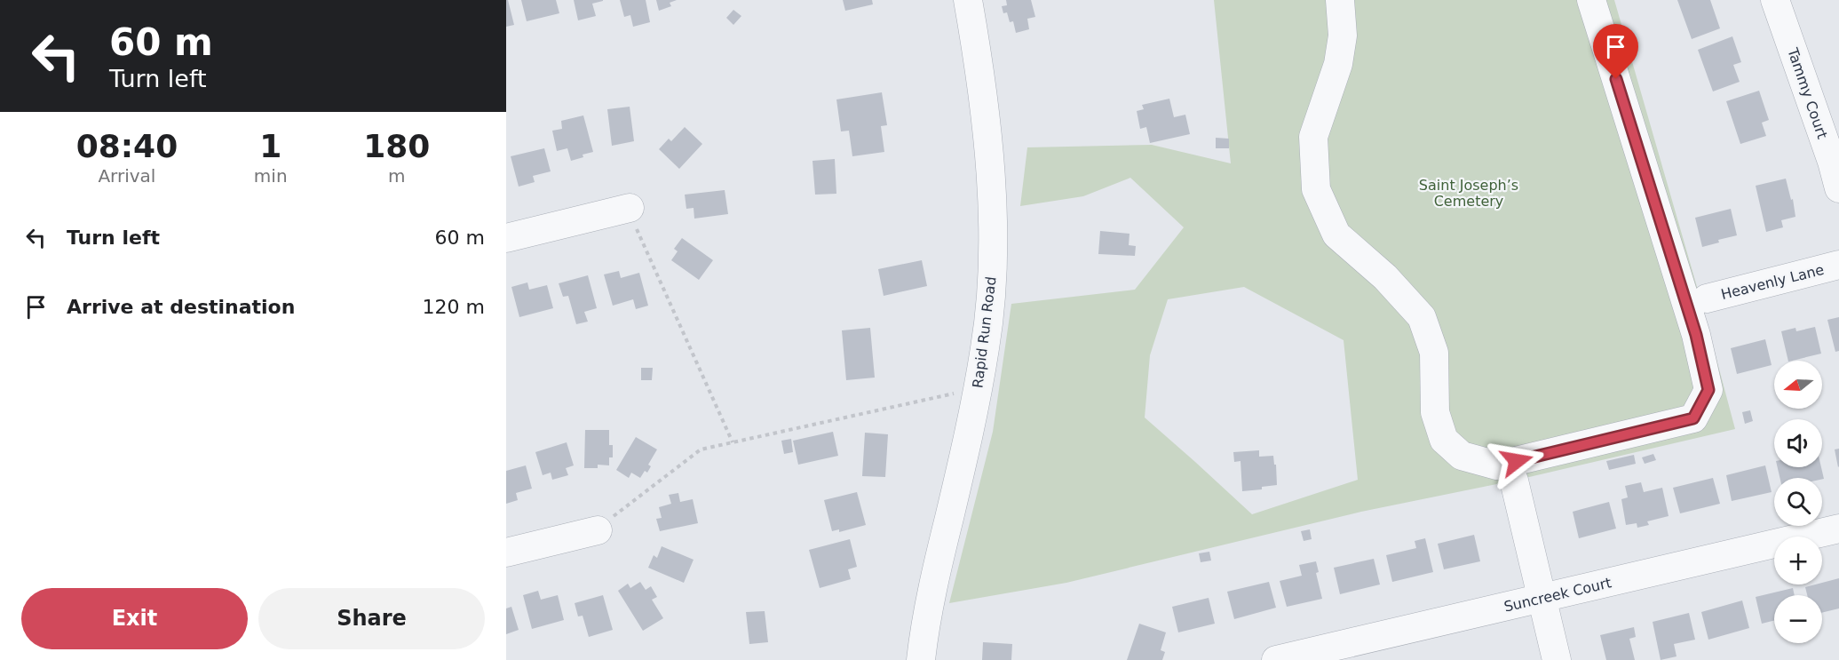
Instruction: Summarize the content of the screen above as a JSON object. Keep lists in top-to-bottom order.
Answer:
{
  "streets": {
    "street": [
      "Tammy Court",
      "Heavenly Lane",
      "Rapid Run Road",
      "Suncreek Court"
    ]
  },
  "parks": ["Saint Joseph’s Cemetery"],
  "north": "left",
  "page": {
    "turn": ["60 m", "Turn left"],
    "eta": [
      "08:40",
      "Arrival",
      "1",
      "min",
      "180",
      "m"
    ],
    "list": [
      {
        "name": "Turn left",
        "value": "60 m"
      },
      {
        "name": "Arrive at destination",
        "value": "120 m"
      }
    ],
    "map_buttons": ["+", "−"],
    "buttons": ["Exit", "Share"]
  }
}
